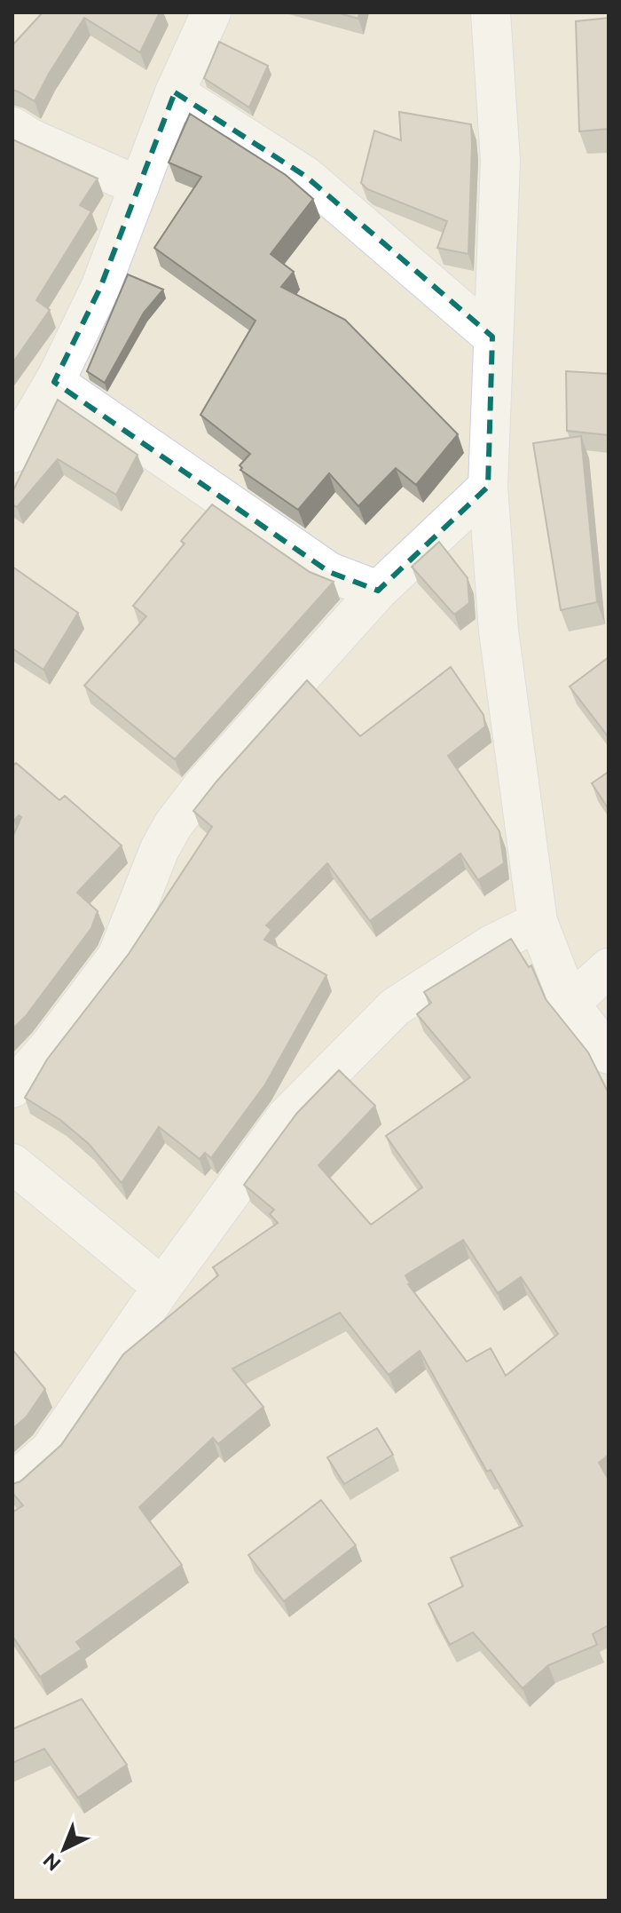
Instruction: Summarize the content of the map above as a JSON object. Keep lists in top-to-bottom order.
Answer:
{
  "north": "bottom left"
}
